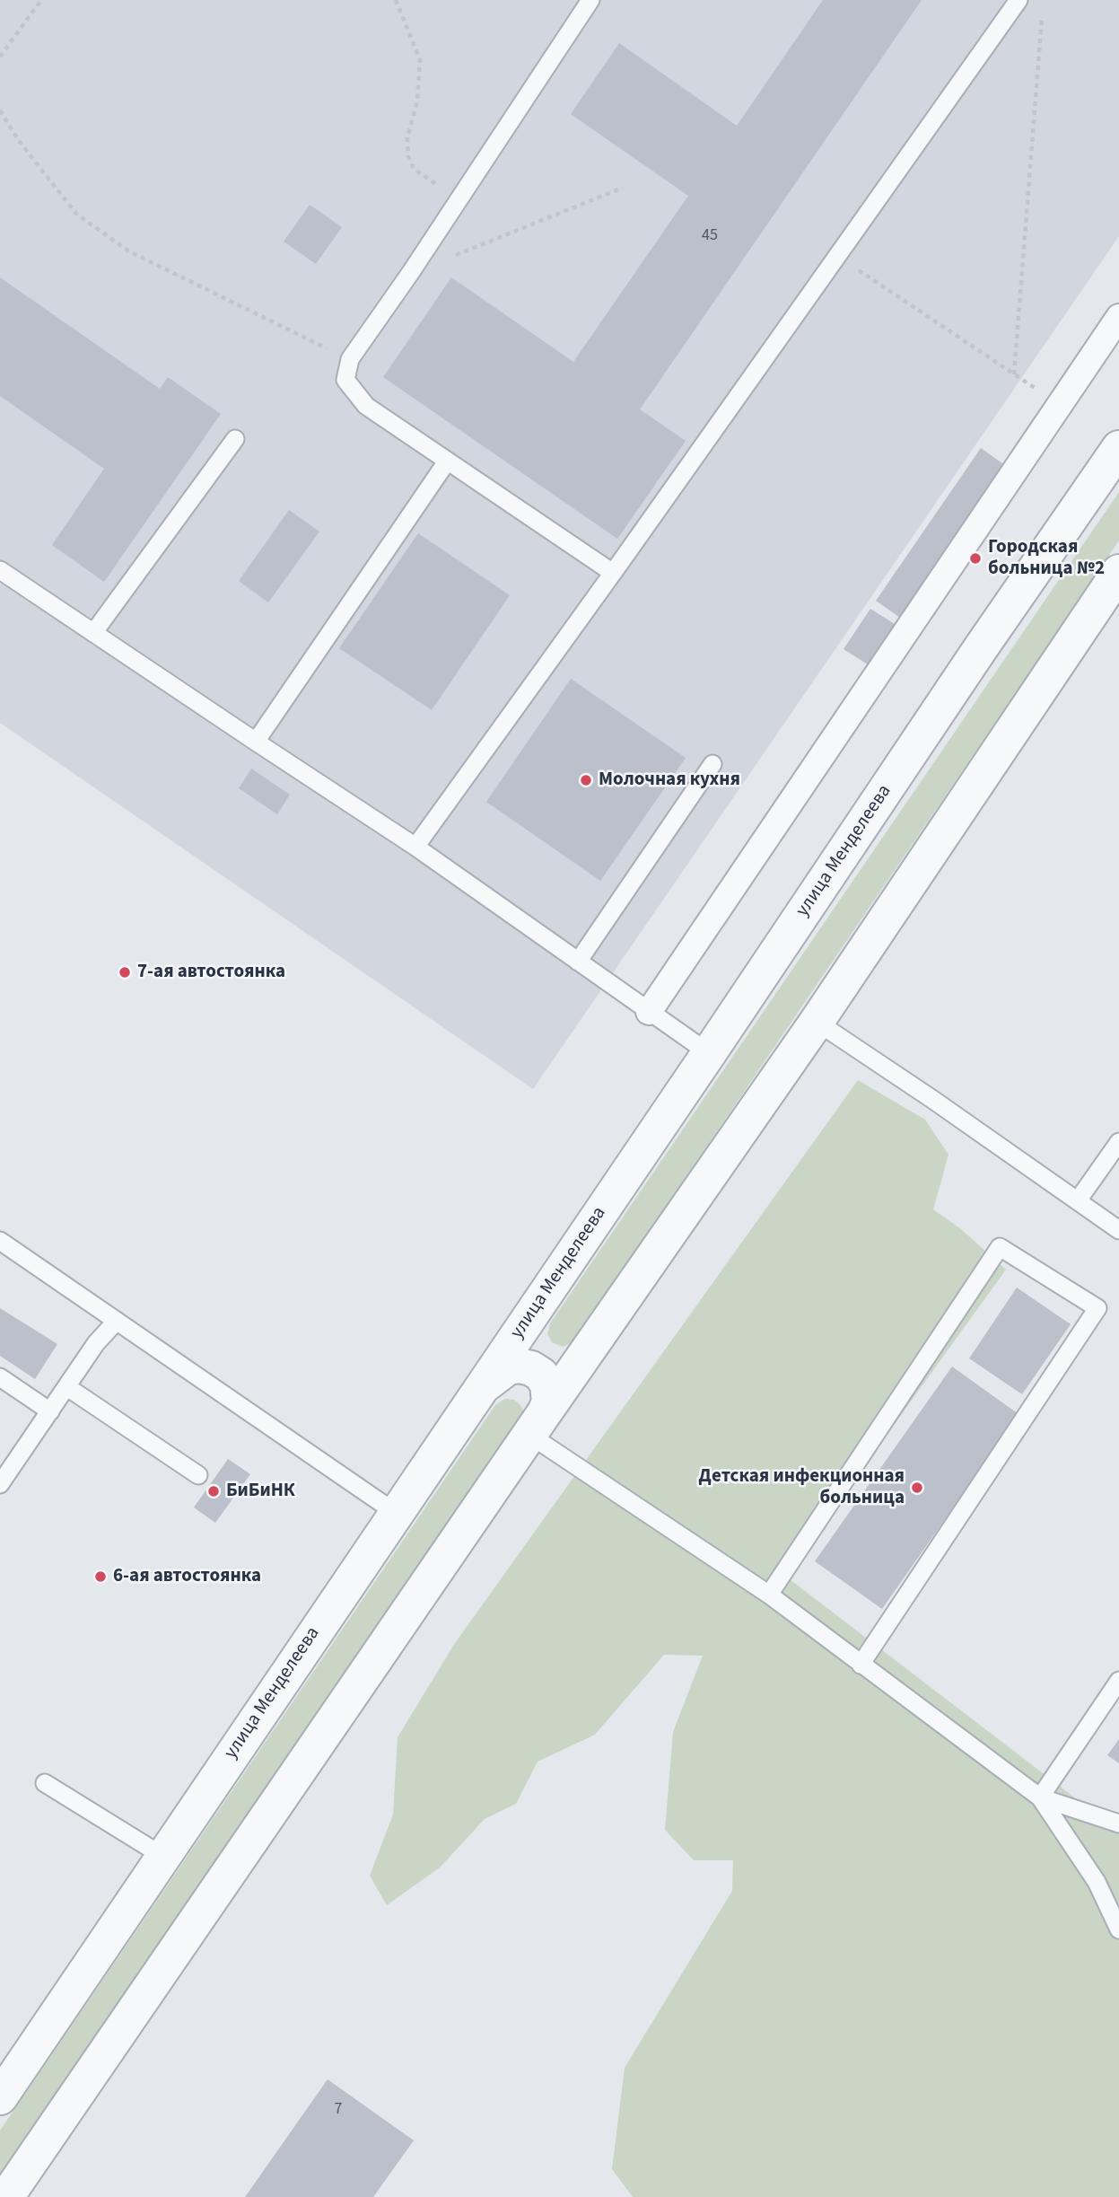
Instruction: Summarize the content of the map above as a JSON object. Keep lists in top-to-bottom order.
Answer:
{
  "streets": {
    "street": ["улица Менделеева"]
  },
  "places": [
    "Городская больница №2",
    "Молочная кухня",
    "7-ая автостоянка",
    "Детская инфекционная больница",
    "БиБиНК",
    "6-ая автостоянка"
  ],
  "house_numbers": ["45", "7"]
}
